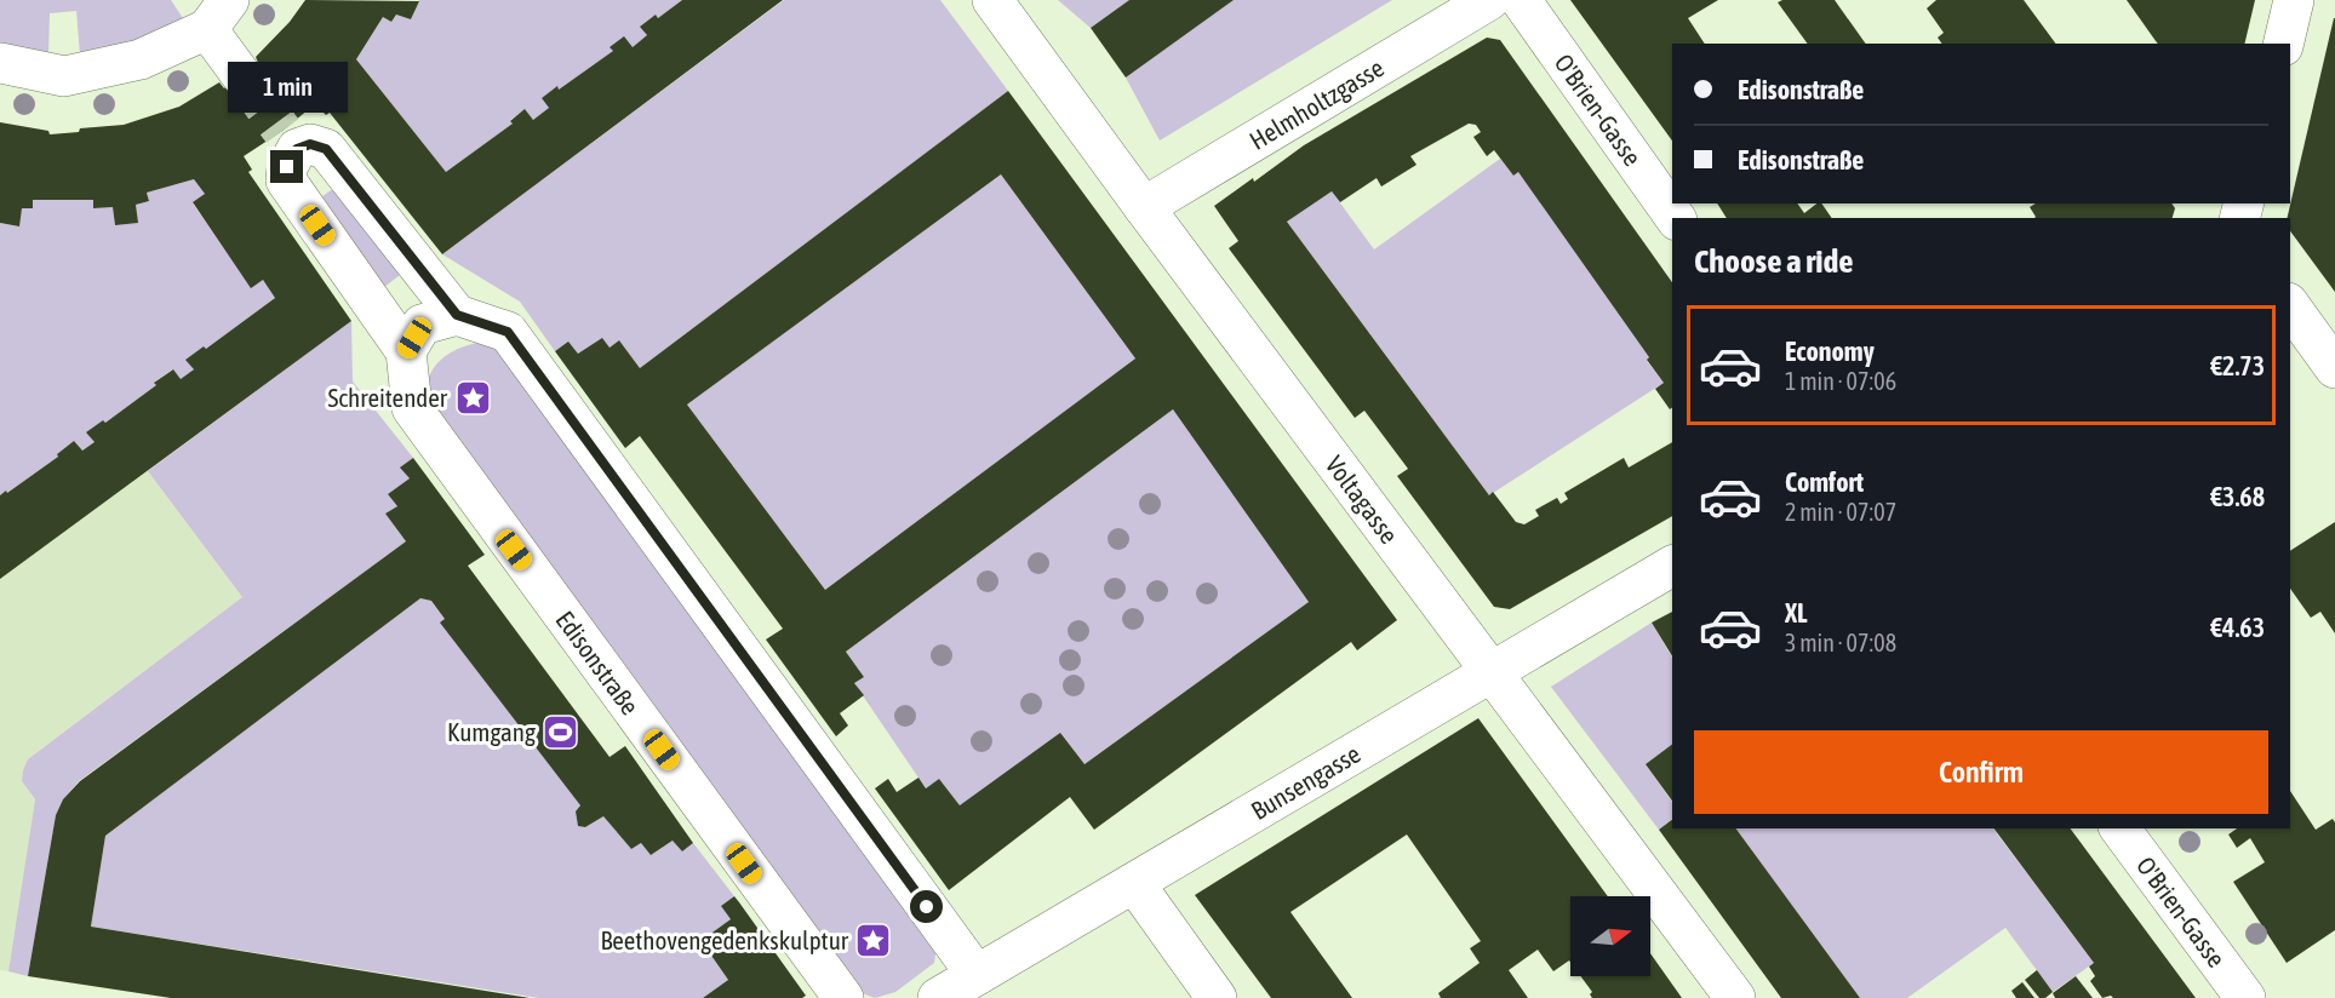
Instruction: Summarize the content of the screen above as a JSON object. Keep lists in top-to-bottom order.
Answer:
{
  "streets": {
    "street": [
      "Helmholtzgasse",
      "O'Brien-Gasse",
      "Voltagasse",
      "Edisonstraße",
      "Bunsengasse"
    ]
  },
  "crossings": [
    ["Helmholtzgasse", "Voltagasse"],
    ["Voltagasse", "Bunsengasse"]
  ],
  "places": {
    "place": ["Schreitender", "Beethovengedenkskulptur"],
    "sports": ["Kumgang"]
  },
  "north": "right",
  "page": {
    "banner": ["Edisonstraße", "Edisonstraße"],
    "bubble": "1 min",
    "heading": "Choose a ride",
    "list": [
      {
        "name": "Economy",
        "note": "1 min · 07:06",
        "value": "€2.73"
      },
      {
        "name": "Comfort",
        "note": "2 min · 07:07",
        "value": "€3.68"
      },
      {
        "name": "XL",
        "note": "3 min · 07:08",
        "value": "€4.63"
      }
    ],
    "buttons": "Confirm"
  }
}
